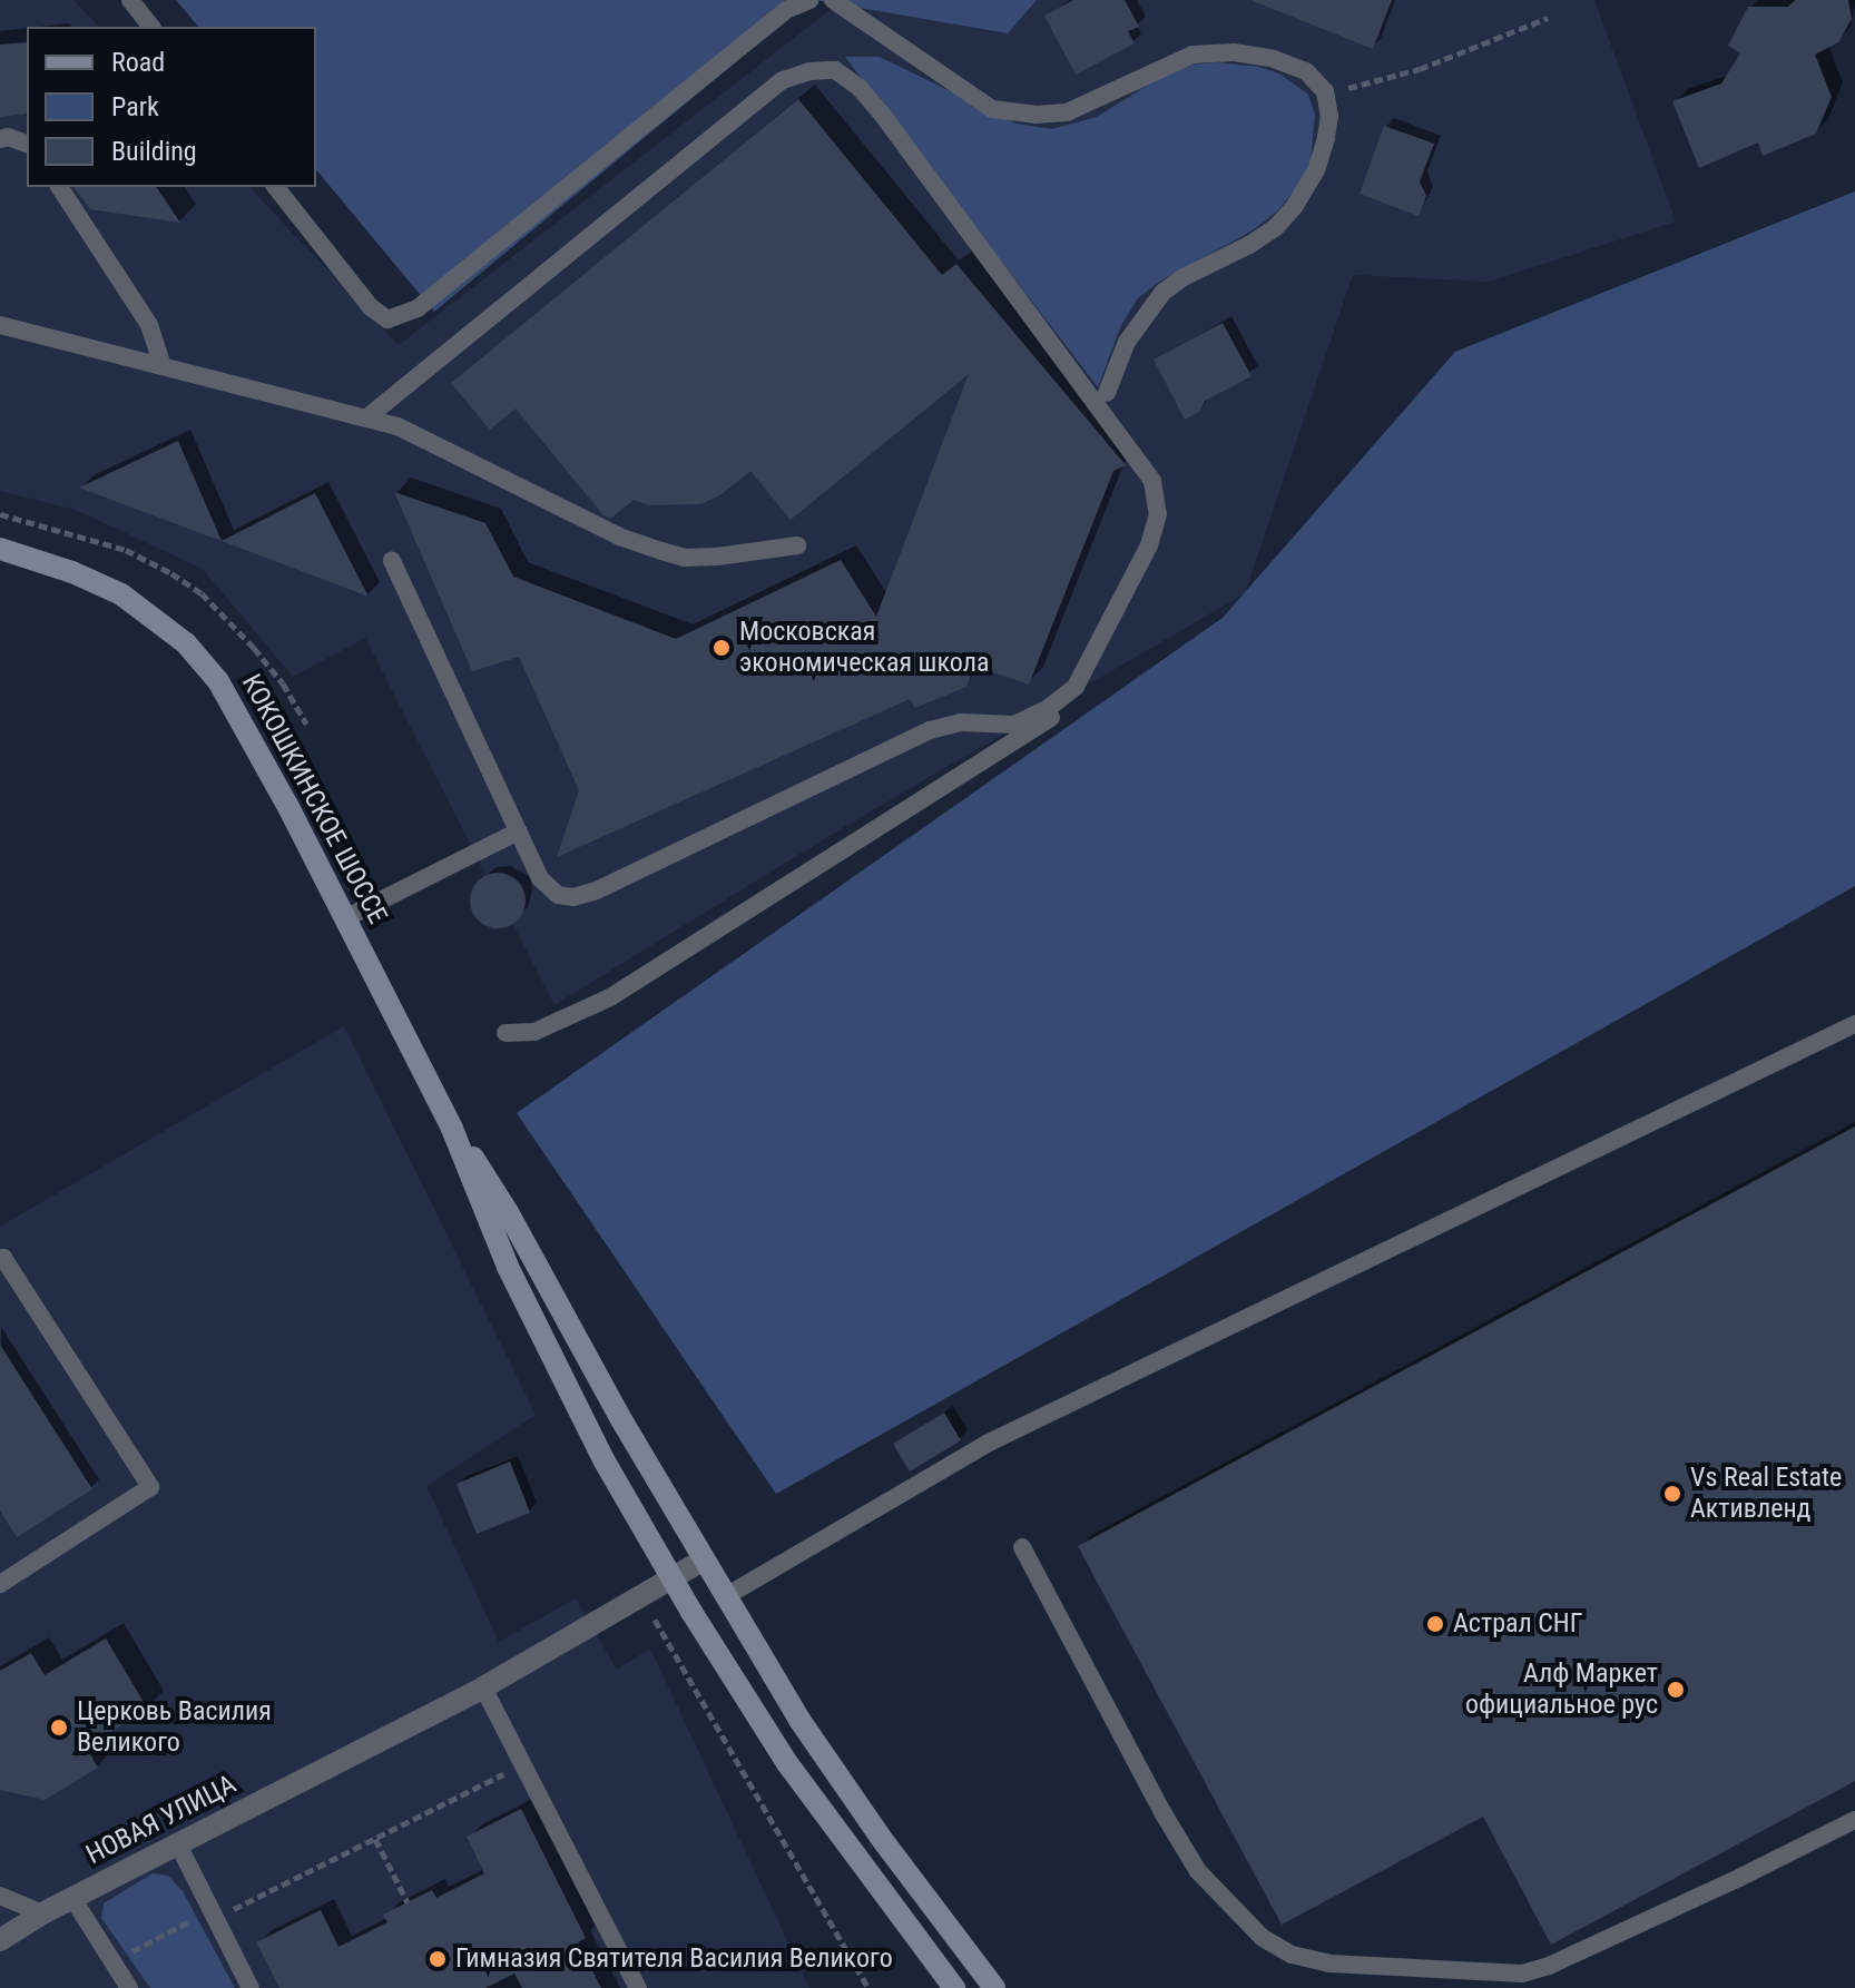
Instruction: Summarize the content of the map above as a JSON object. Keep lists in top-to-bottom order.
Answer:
{
  "streets": {
    "main road": ["КОКОШКИНСКОЕ ШОССЕ"],
    "street": ["НОВАЯ УЛИЦА"]
  },
  "places": [
    "Московская экономическая школа",
    "Vs Real Estate Активленд",
    "Астрал СНГ",
    "Алф Маркет официальное рус",
    "Церковь Василия Великого",
    "Гимназия Святителя Василия Великого"
  ],
  "legend": ["Road", "Park", "Building"]
}
